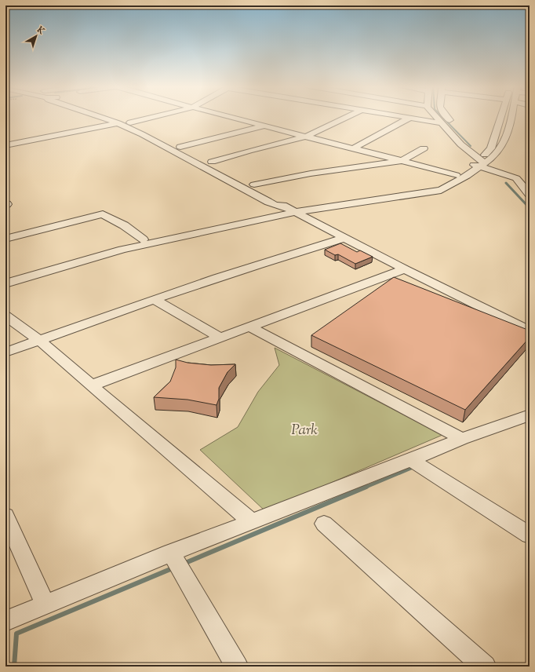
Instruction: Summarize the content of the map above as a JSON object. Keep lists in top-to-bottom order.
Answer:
{
  "parks": ["Park"],
  "north": "top right"
}
